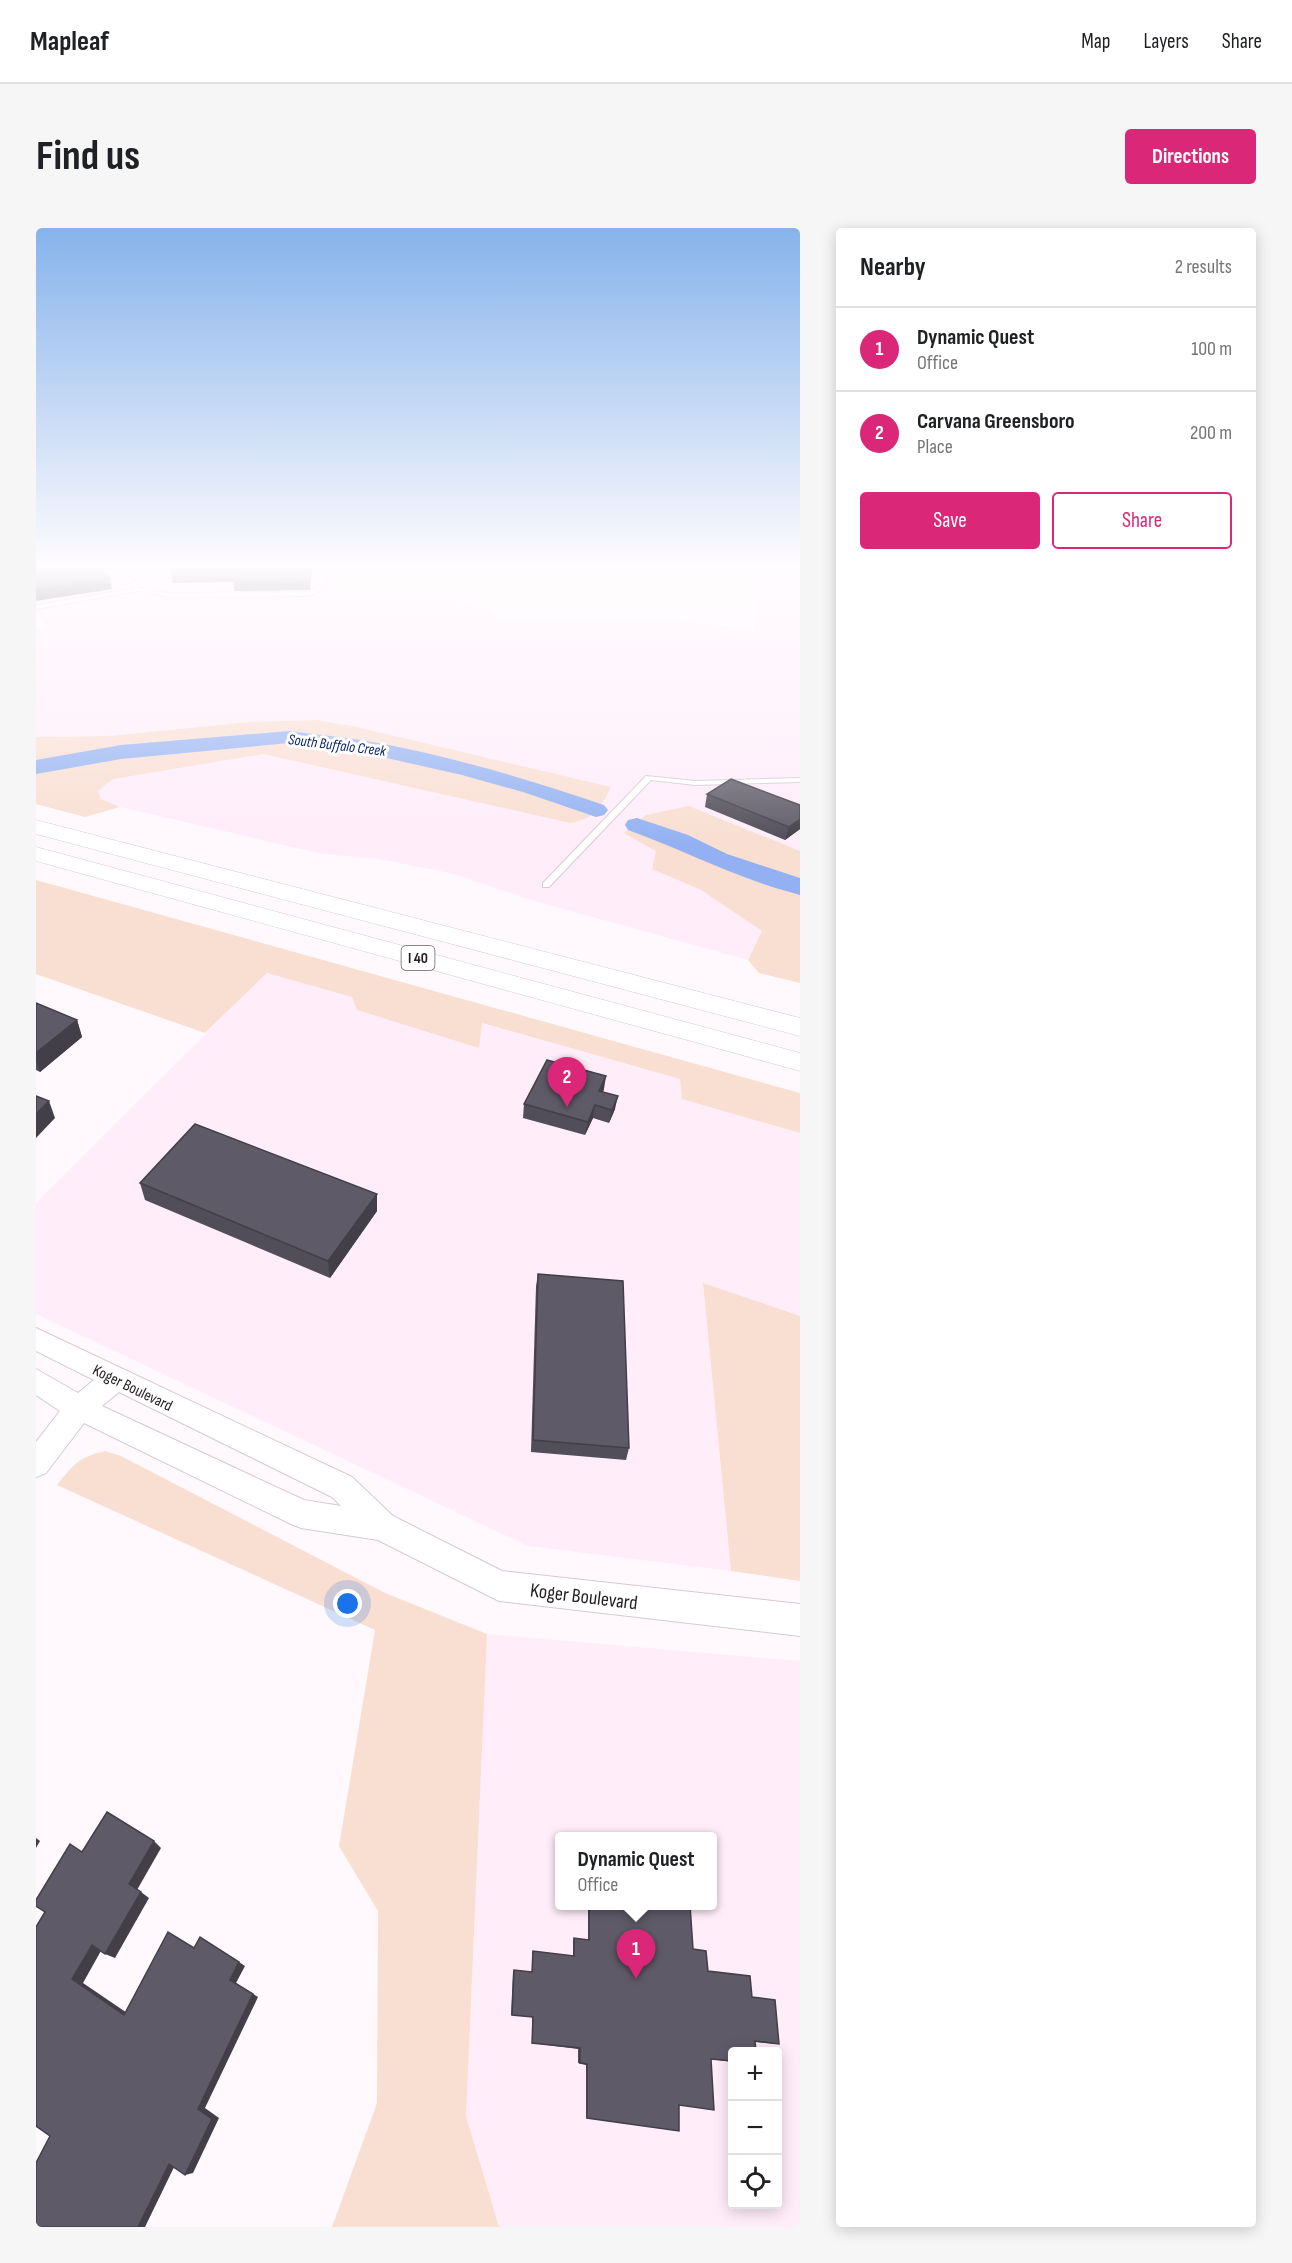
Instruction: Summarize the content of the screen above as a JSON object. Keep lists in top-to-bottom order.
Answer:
{
  "streets": {
    "highway": ["I 40"],
    "street": ["Koger Boulevard"]
  },
  "water": ["South Buffalo Creek"],
  "page": {
    "header": "Mapleaf",
    "nav": ["Map", "Layers", "Share"],
    "buttons": [
      "Directions",
      ["Save", "Share"]
    ],
    "title": "Find us",
    "heading": ["Nearby", "2 results"],
    "list": [
      {
        "mark": "1",
        "name": "Dynamic Quest",
        "note": "Office",
        "value": "100 m"
      },
      {
        "mark": "2",
        "name": "Carvana Greensboro",
        "note": "Place",
        "value": "200 m"
      }
    ],
    "pins": ["2", "1"],
    "popup": ["Dynamic Quest", "Office"],
    "map_buttons": ["+", "−"]
  }
}
